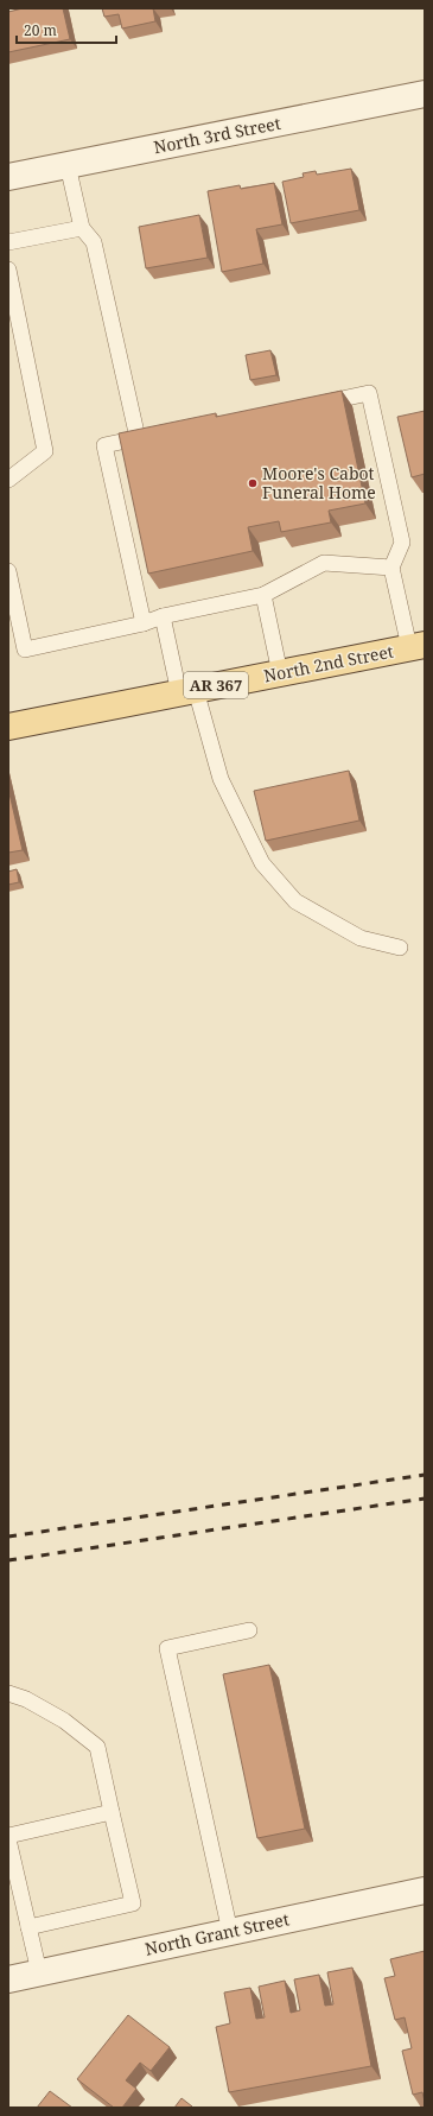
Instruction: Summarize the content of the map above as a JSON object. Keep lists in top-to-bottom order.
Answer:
{
  "streets": {
    "main road": ["North 2nd Street", "AR 367"],
    "street": ["North 3rd Street", "North Grant Street"]
  },
  "places": ["Moore's Cabot Funeral Home"],
  "scale_bar": "20 m"
}
